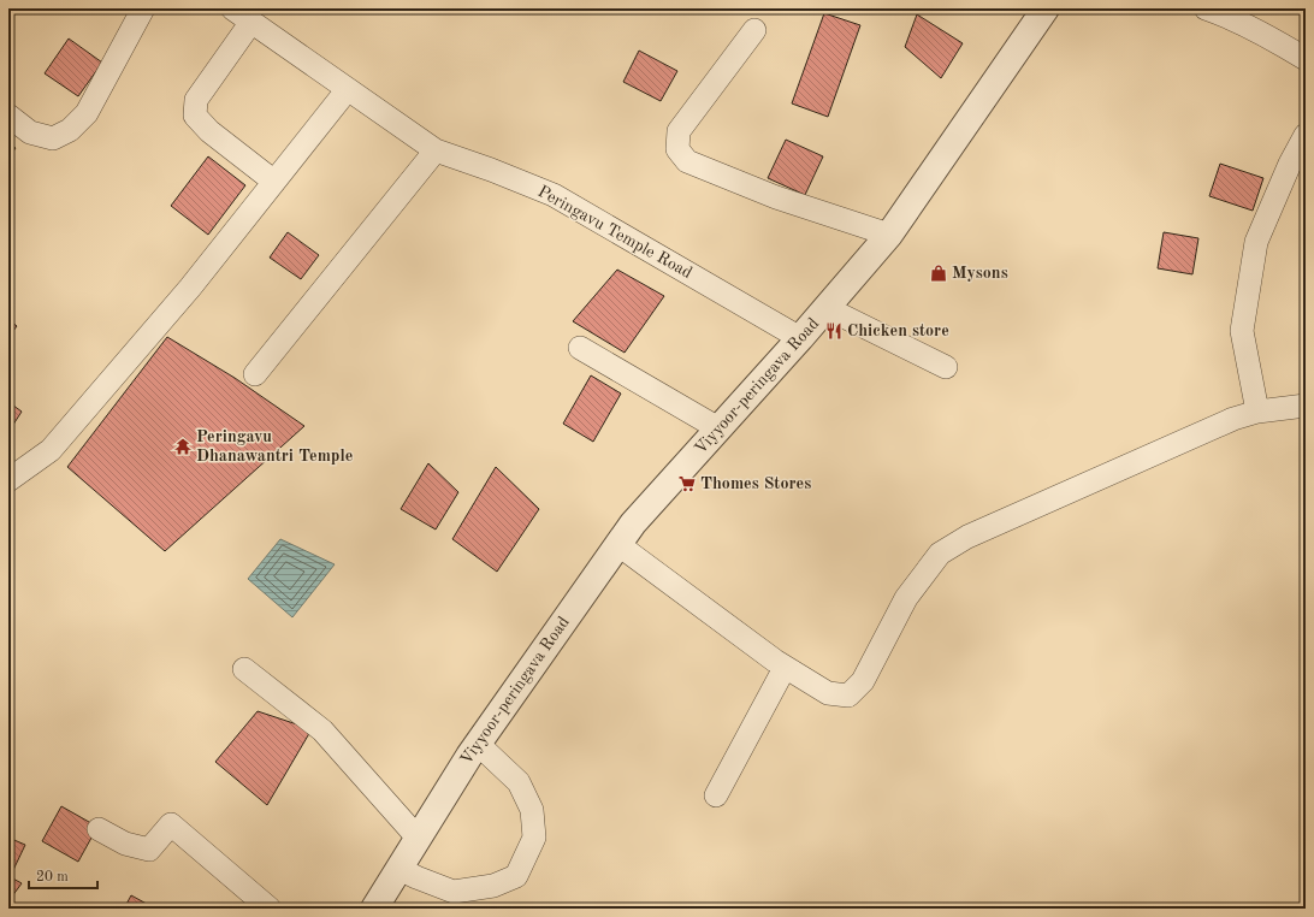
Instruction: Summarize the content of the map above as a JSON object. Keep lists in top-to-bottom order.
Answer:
{
  "streets": {
    "street": ["Peringavu Temple Road", "Viyyoor-peringava Road"]
  },
  "crossings": [
    ["Peringavu Temple Road", "Viyyoor-peringava Road"]
  ],
  "places": {
    "shop": ["Mysons"],
    "restaurant": ["Chicken store"],
    "temple": ["Peringavu Dhanawantri Temple"],
    "supermarket": ["Thomes Stores"]
  },
  "scale_bar": "20 m"
}
